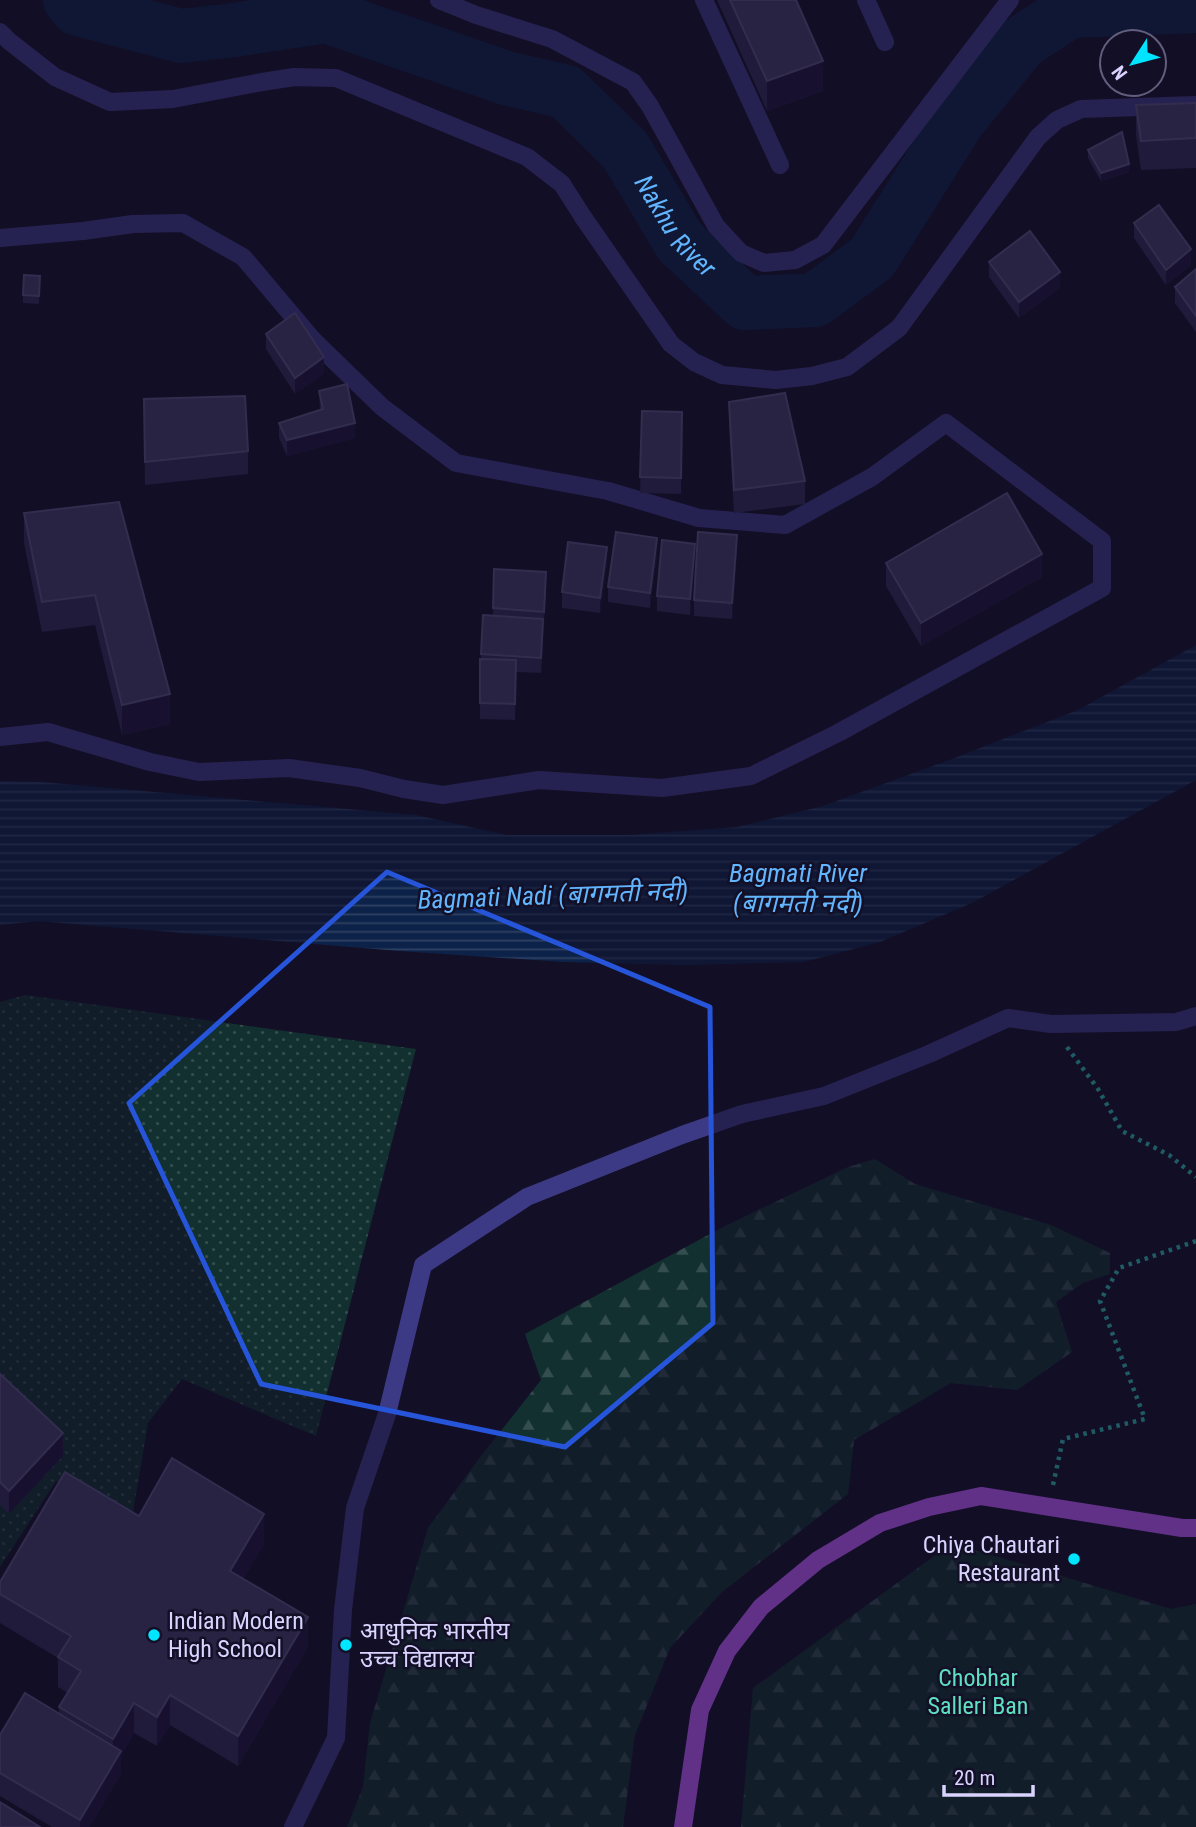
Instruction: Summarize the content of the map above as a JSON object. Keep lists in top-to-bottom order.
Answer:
{
  "water": ["Nakhu River", "Bagmati River (बागमती नदी)", "Bagmati Nadi (बागमती नदी)"],
  "parks": ["Chobhar Salleri Ban"],
  "places": ["Chiya Chautari Restaurant", "Indian Modern High School", "आधुनिक भारतीय उच्च विद्यालय"],
  "scale_bar": "20 m",
  "north": "bottom left"
}
